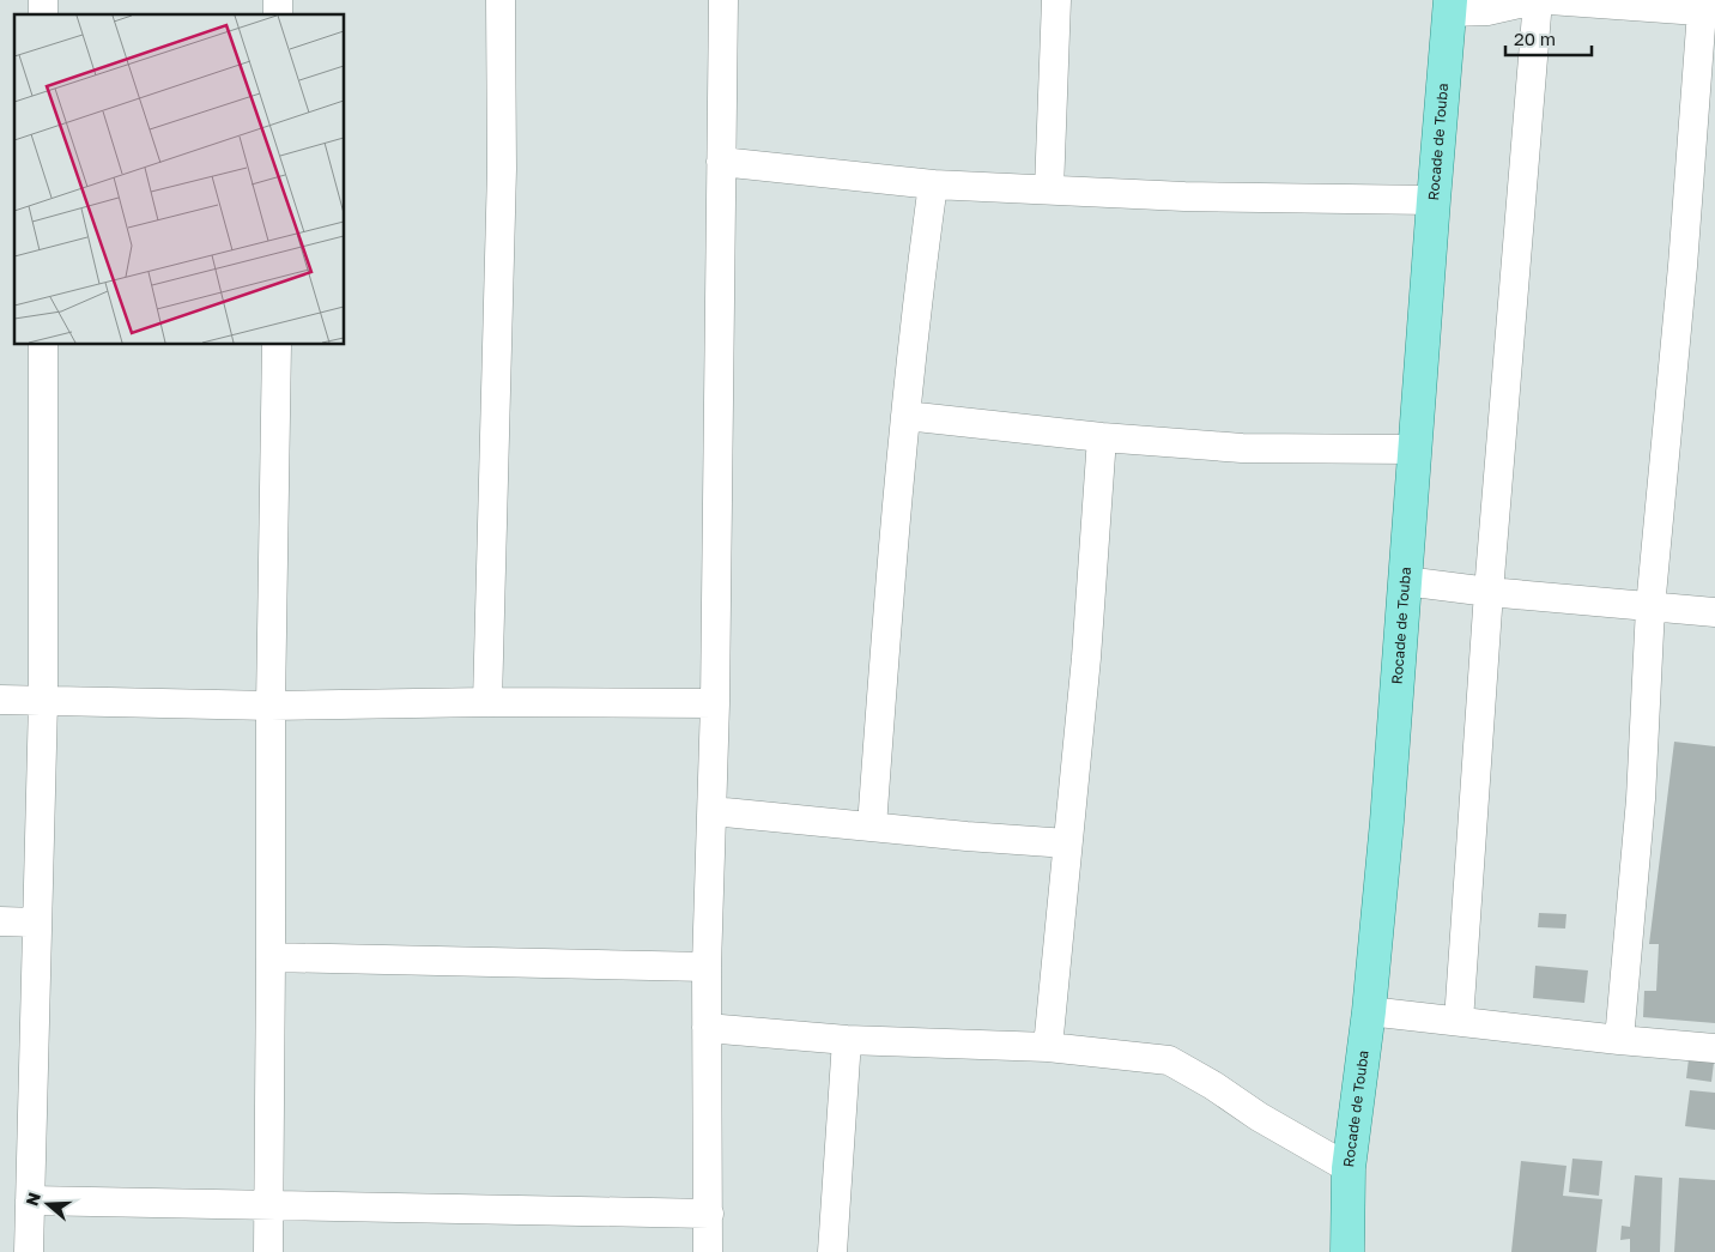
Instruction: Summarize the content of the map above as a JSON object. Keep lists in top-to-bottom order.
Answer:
{
  "streets": {
    "main road": ["Rocade de Touba"]
  },
  "scale_bar": "20 m",
  "north": "left"
}
